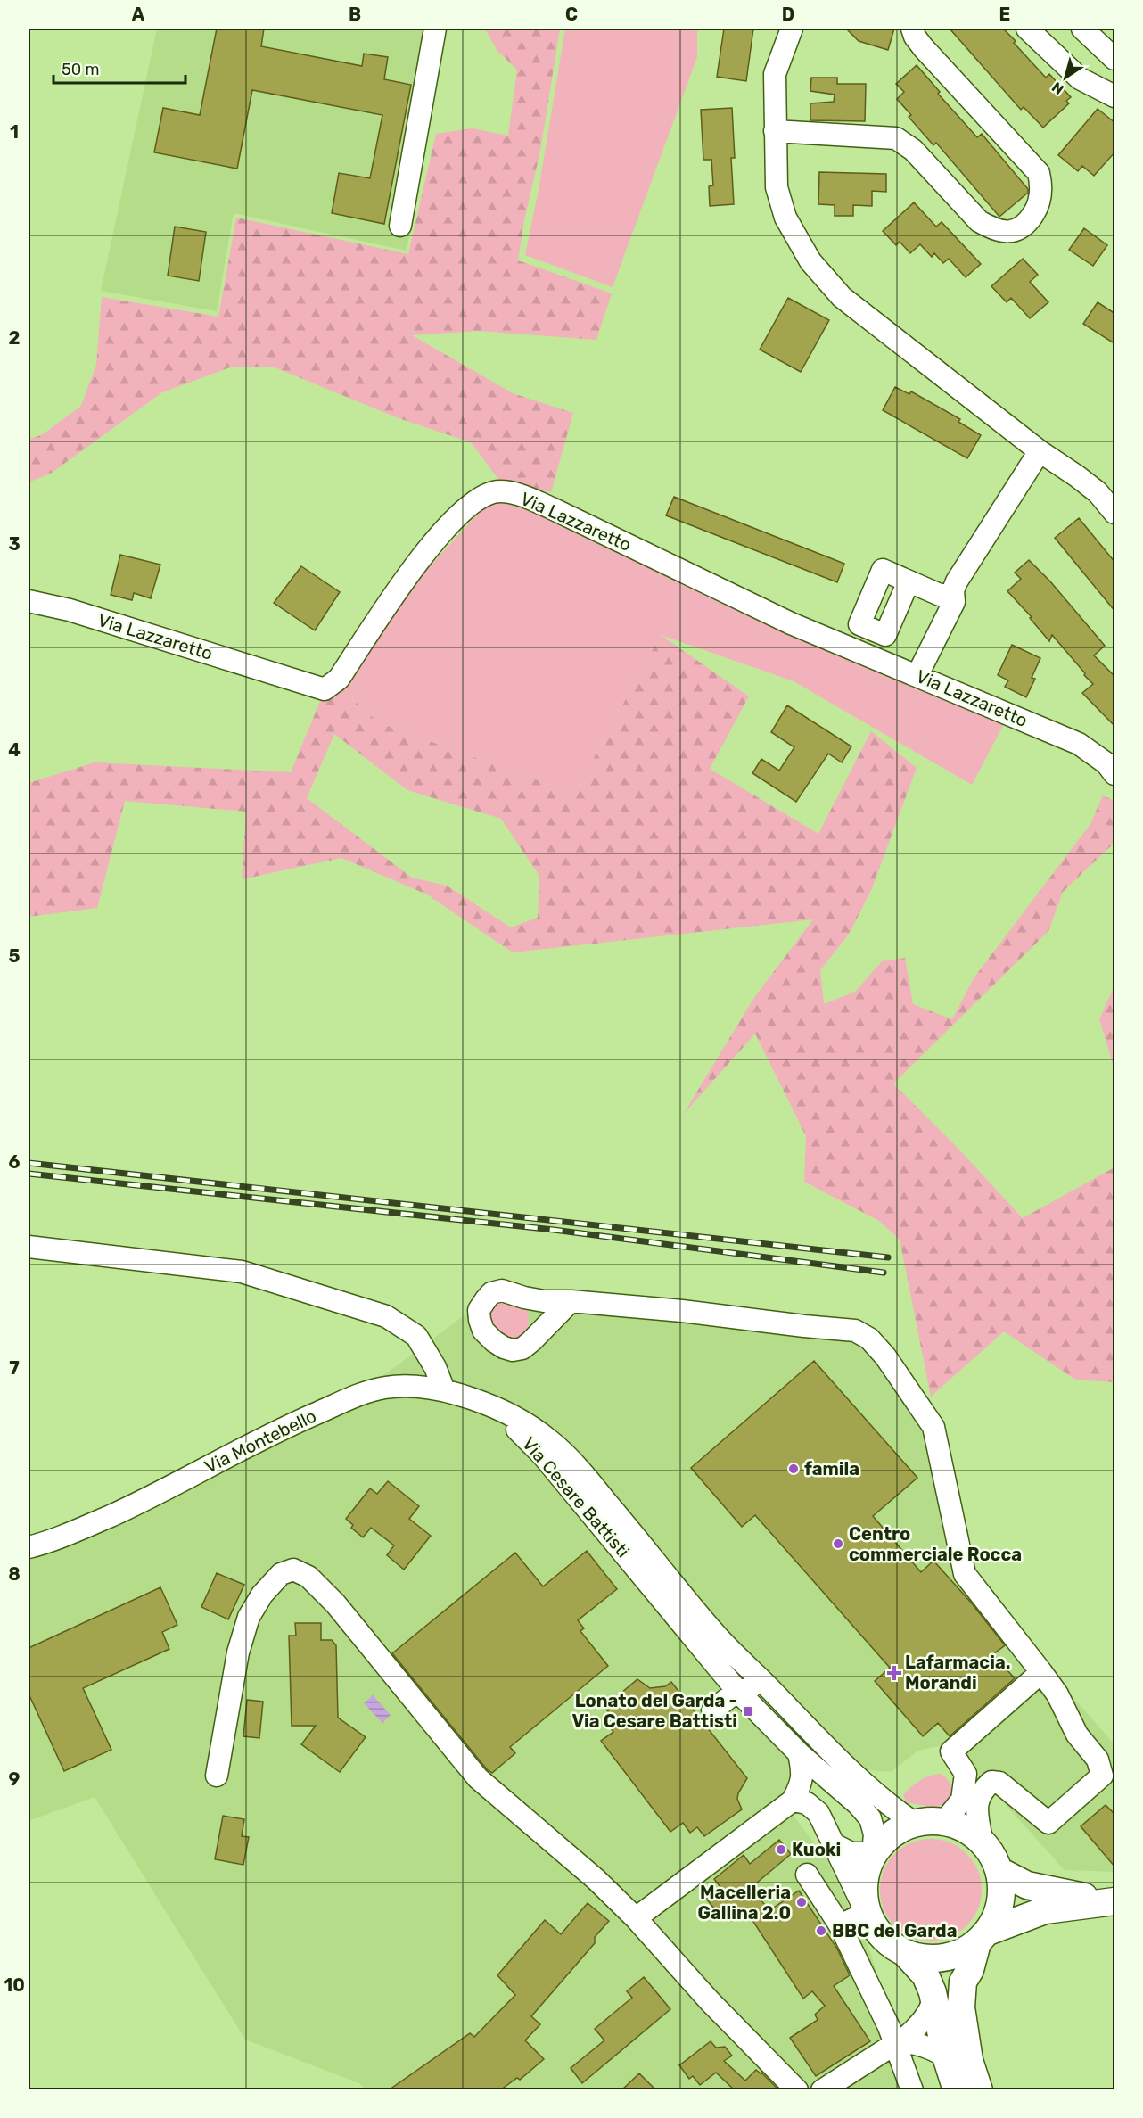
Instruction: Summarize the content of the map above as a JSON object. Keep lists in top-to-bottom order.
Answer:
{
  "streets": {
    "street": ["Via Lazzaretto", "Via Montebello", "Via Cesare Battisti"]
  },
  "crossings": [
    ["Via Montebello", "Via Cesare Battisti"]
  ],
  "places": {
    "other": [
      "famila",
      "Centro commerciale Rocca",
      "Kuoki",
      "Macelleria Gallina 2.0",
      "BBC del Garda"
    ],
    "health": ["Lafarmacia. Morandi"],
    "transit": ["Lonato del Garda - Via Cesare Battisti"]
  },
  "scale_bar": "50 m",
  "north": "bottom left",
  "grid": {
    "columns": [
      "A",
      "B",
      "C",
      "D",
      "E"
    ],
    "rows": [
      "1",
      "2",
      "3",
      "4",
      "5",
      "6",
      "7",
      "8",
      "9",
      "10"
    ]
  }
}
